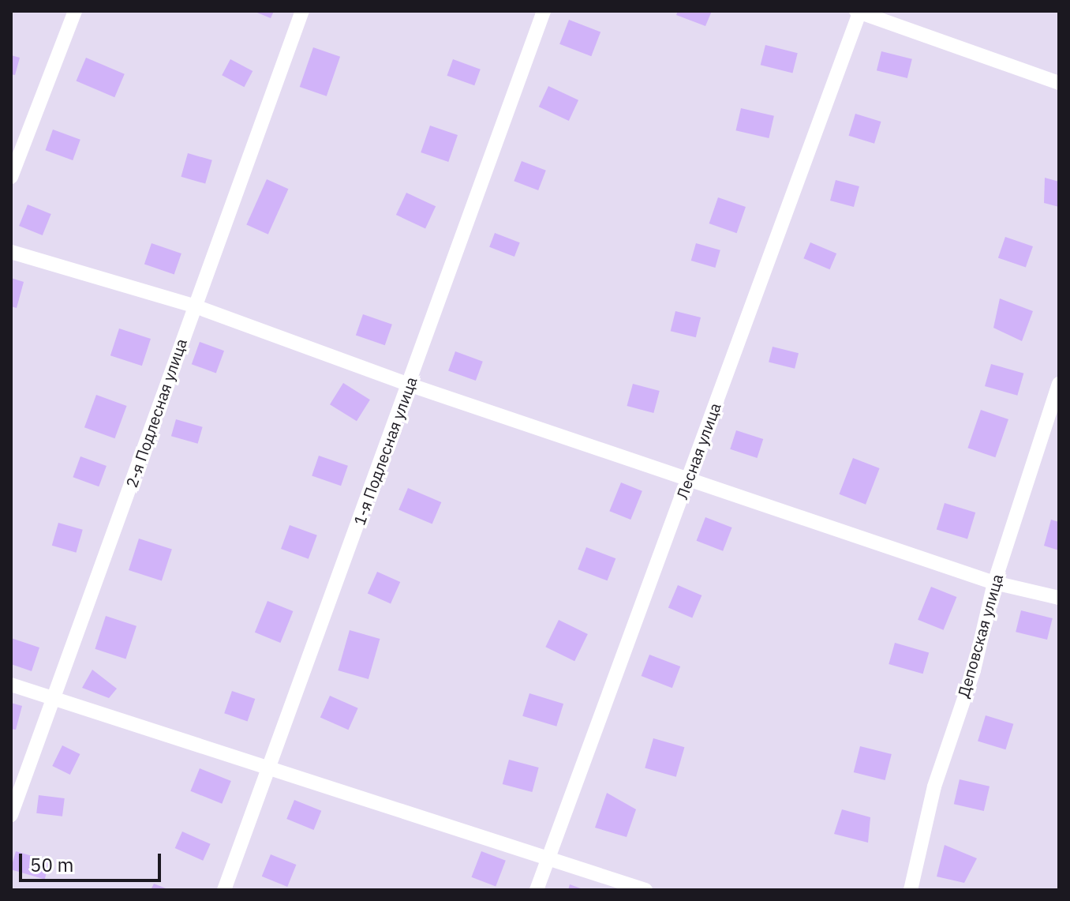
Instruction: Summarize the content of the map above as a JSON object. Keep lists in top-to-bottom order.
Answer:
{
  "streets": {
    "street": [
      "2-я Подлесная улица",
      "1-я Подлесная улица",
      "Лесная улица",
      "Деповская улица"
    ]
  },
  "scale_bar": "50 m"
}
